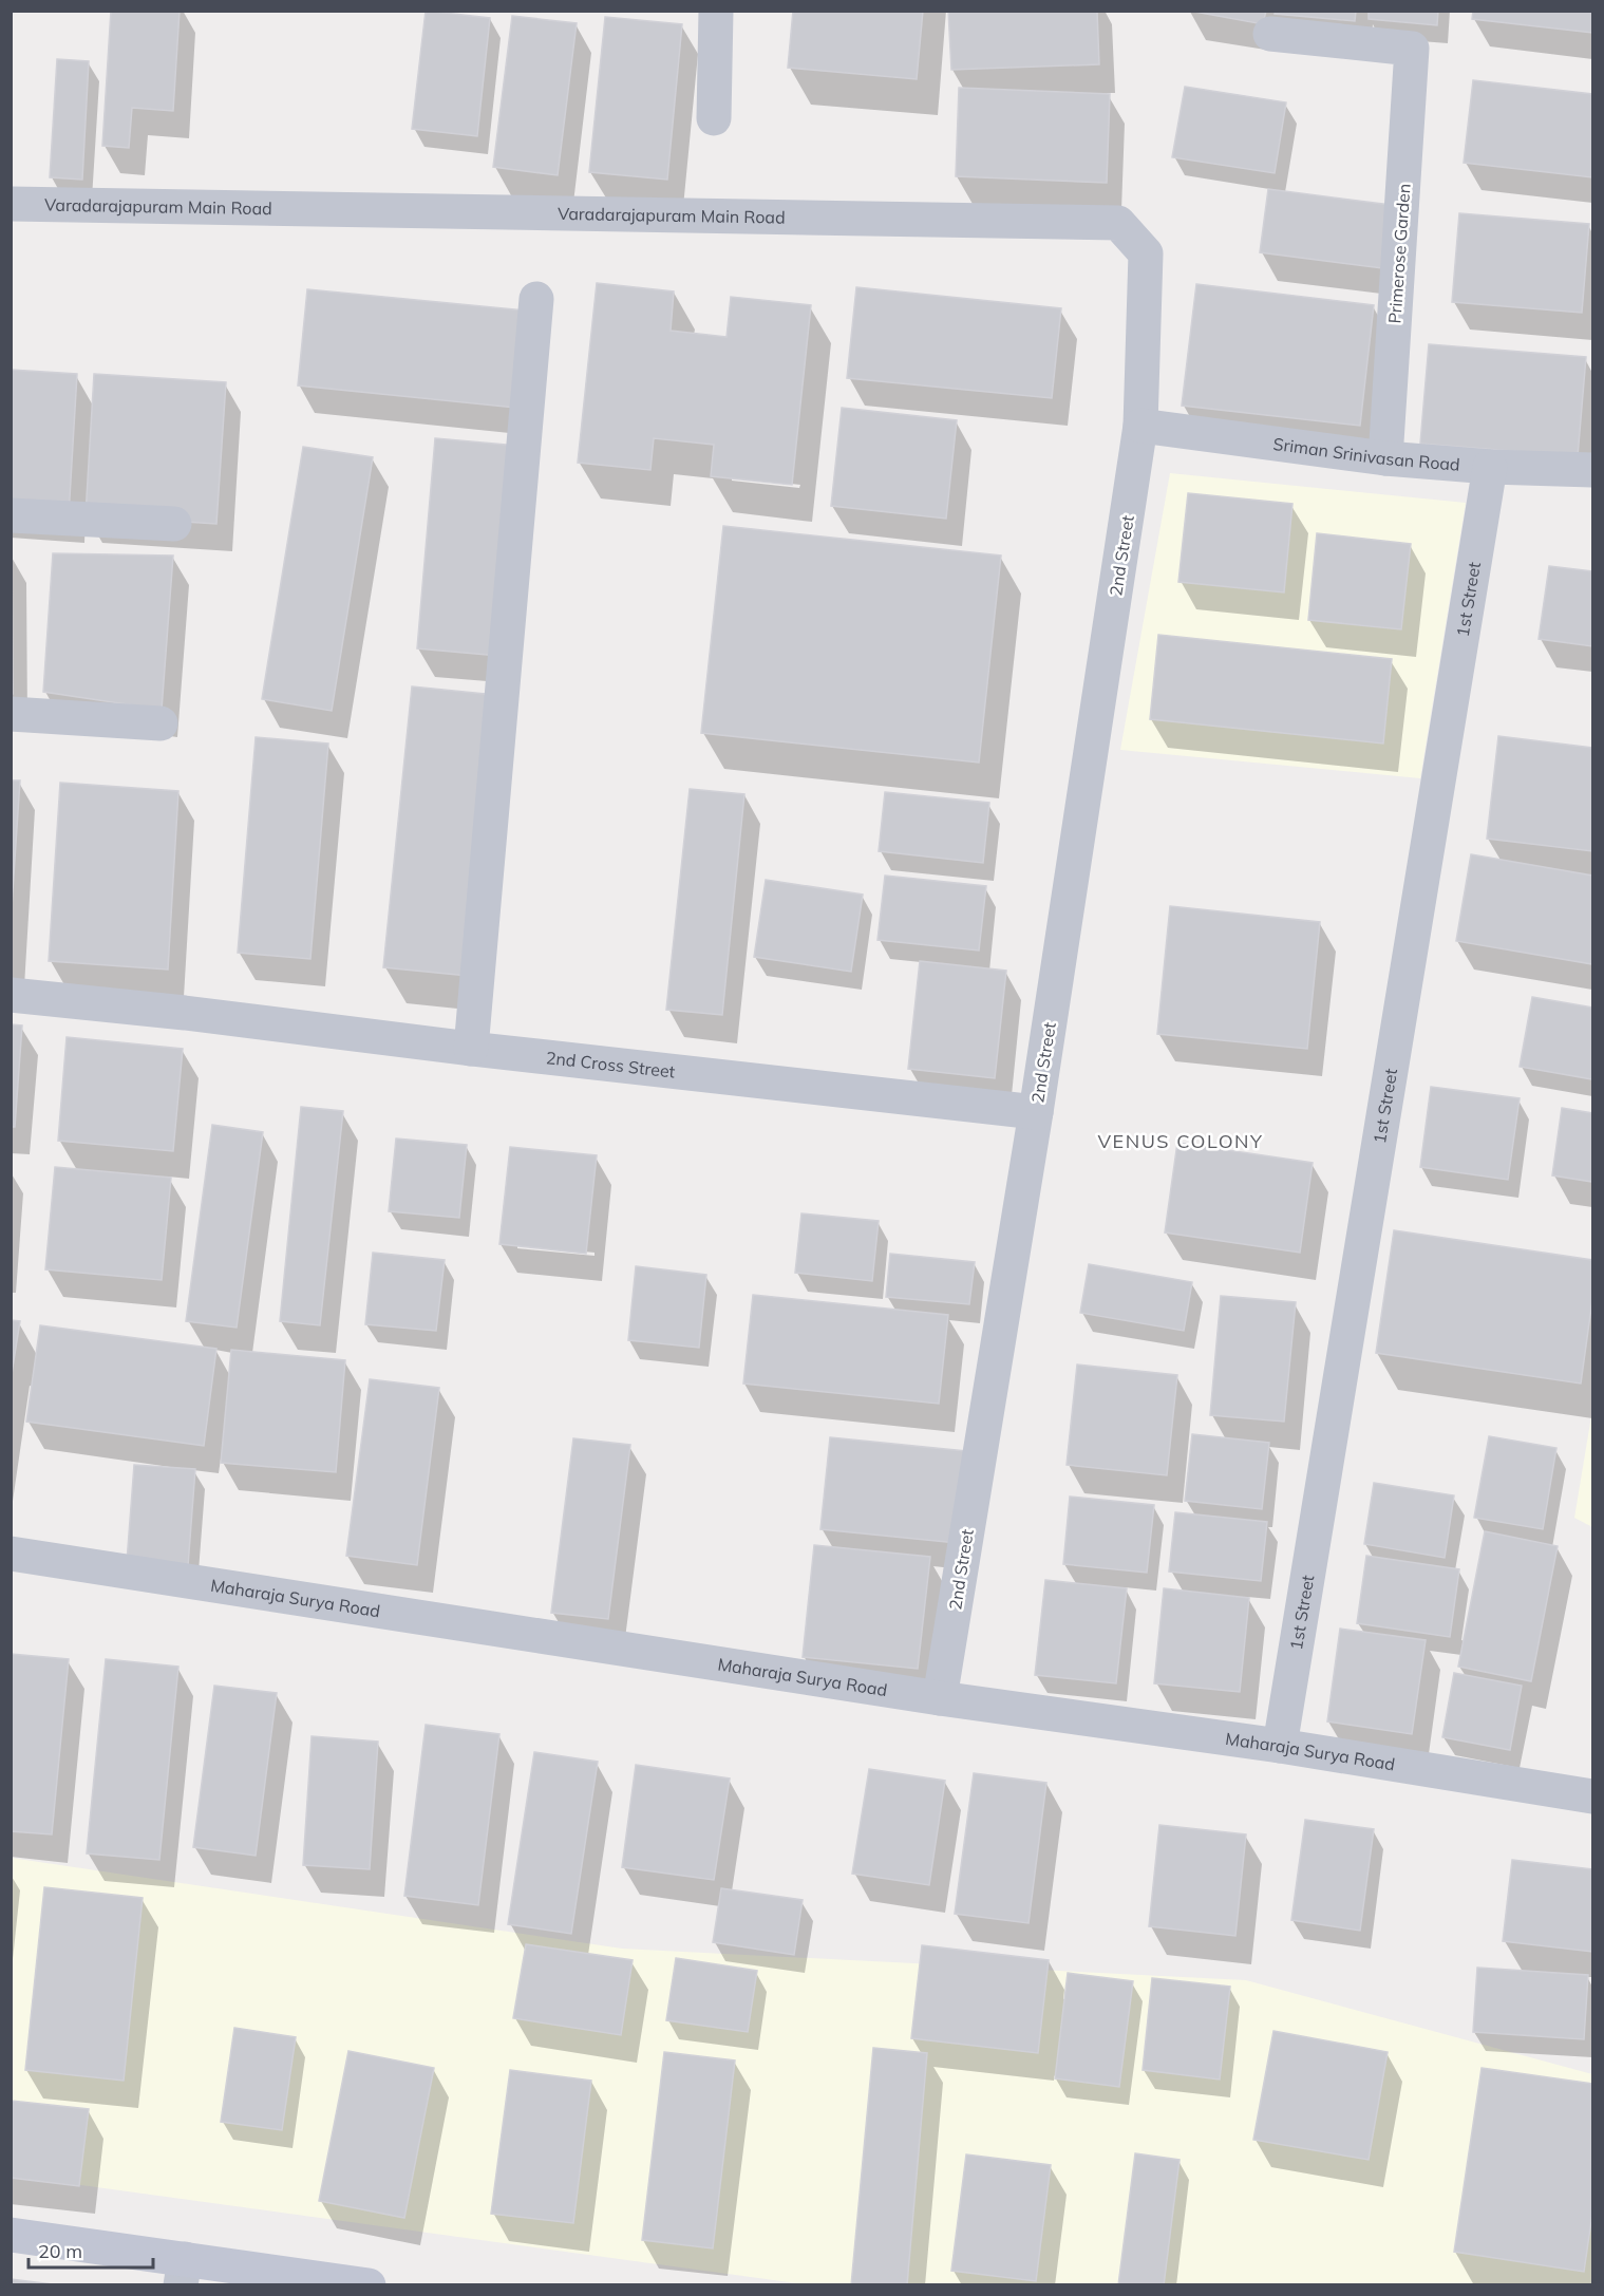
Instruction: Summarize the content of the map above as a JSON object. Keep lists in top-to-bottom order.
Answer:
{
  "streets": {
    "street": [
      "Varadarajapuram Main Road",
      "Primerose Garden",
      "Sriman Srinivasan Road",
      "2nd Street",
      "1st Street",
      "2nd Cross Street",
      "Maharaja Surya Road"
    ]
  },
  "crossings": [
    ["Varadarajapuram Main Road", "Sriman Srinivasan Road"],
    ["Varadarajapuram Main Road", "2nd Street"],
    ["Primerose Garden", "Sriman Srinivasan Road"],
    ["Sriman Srinivasan Road", "2nd Street"],
    ["Sriman Srinivasan Road", "1st Street"],
    ["2nd Street", "2nd Cross Street"],
    ["2nd Street", "Maharaja Surya Road"],
    ["1st Street", "Maharaja Surya Road"]
  ],
  "districts": ["VENUS COLONY"],
  "scale_bar": "20 m"
}
